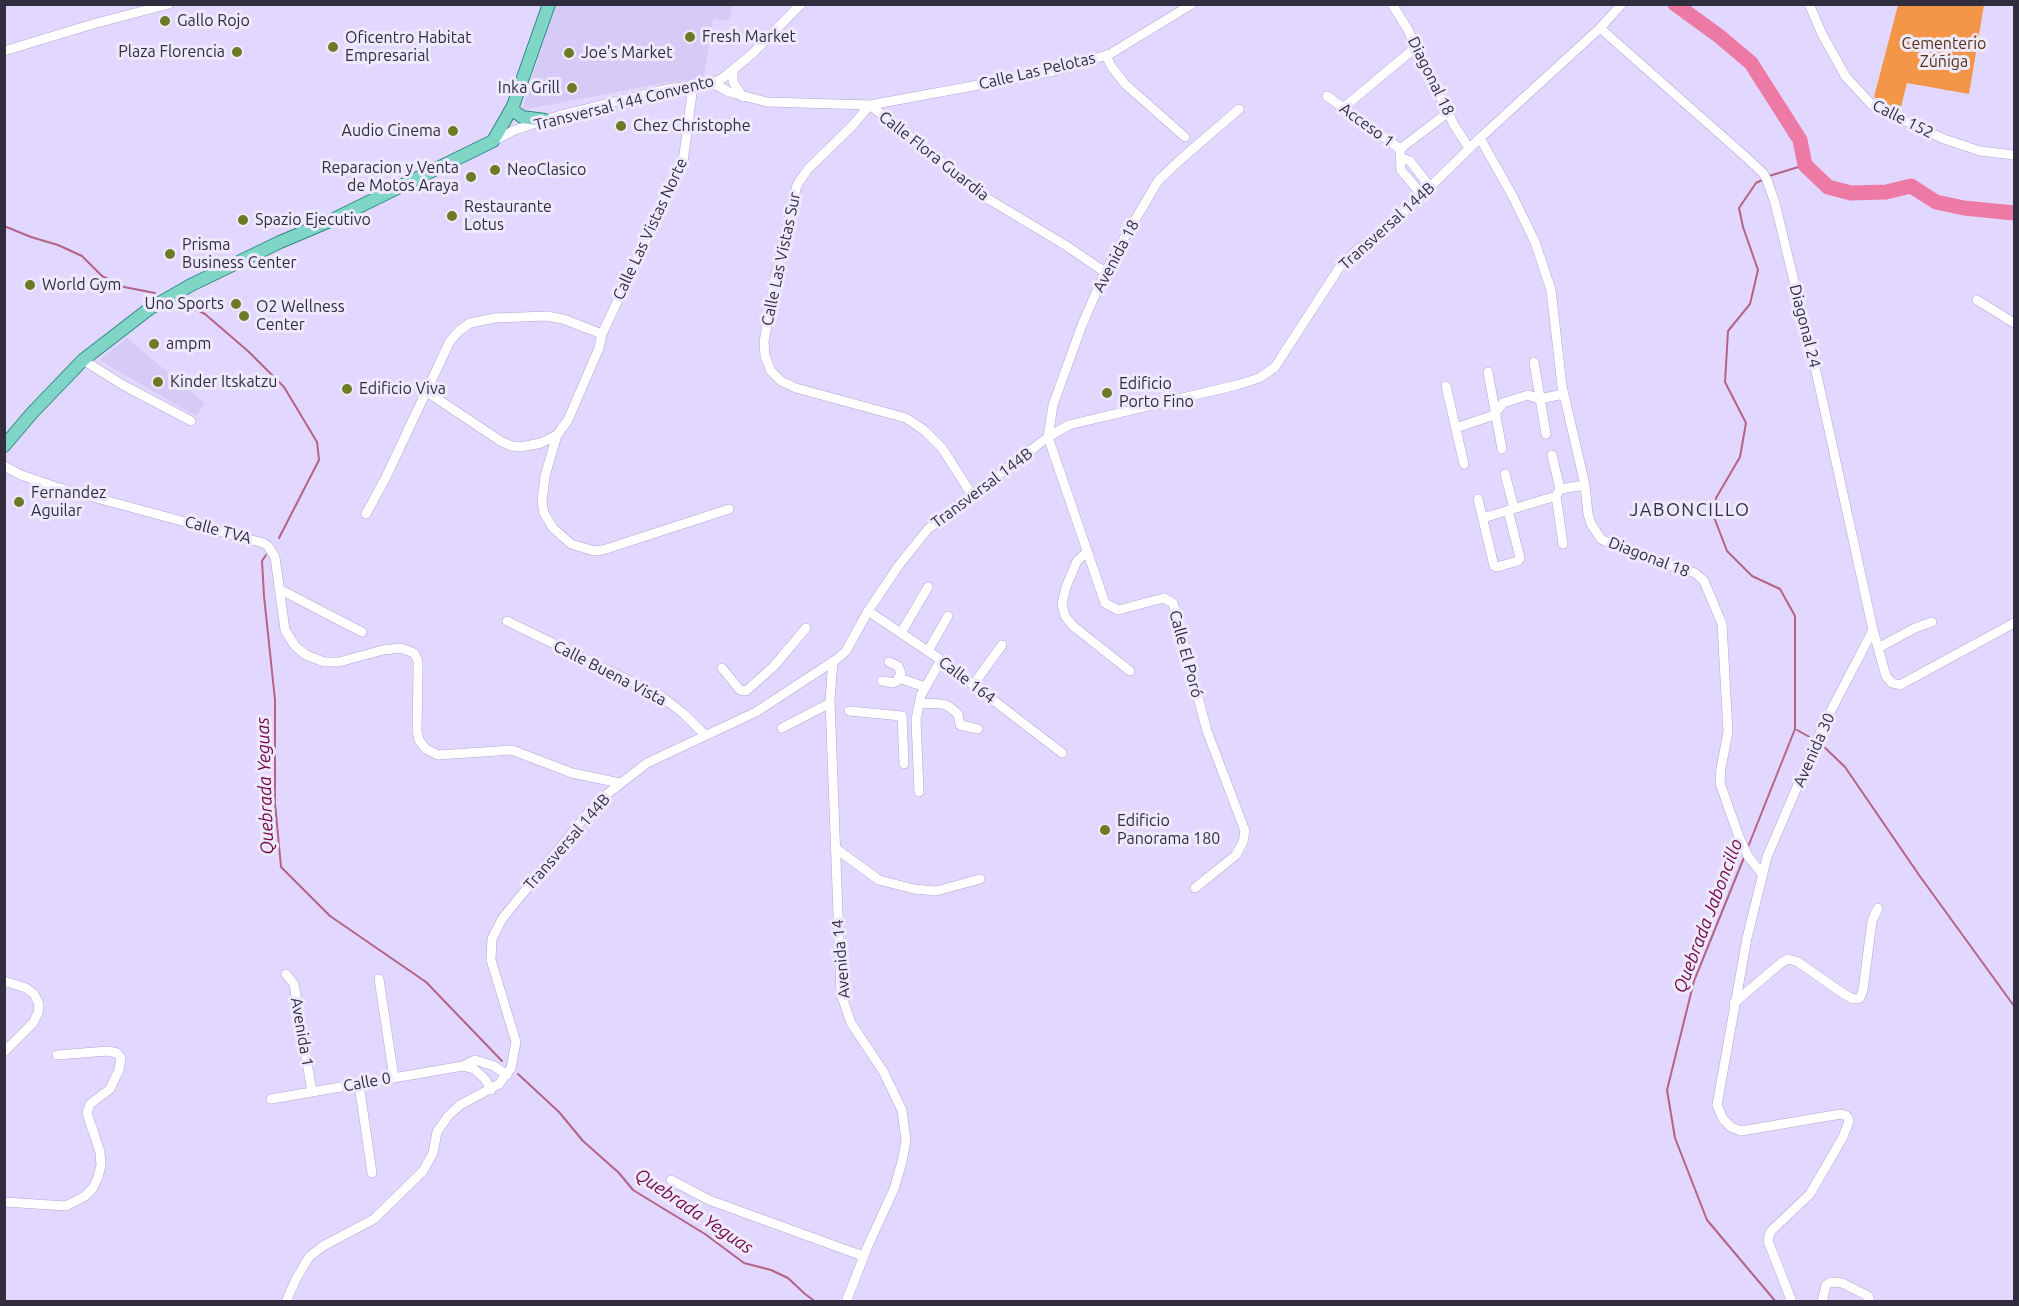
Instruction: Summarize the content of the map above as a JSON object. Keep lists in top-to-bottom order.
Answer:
{
  "streets": {
    "street": [
      "Calle Las Pelotas",
      "Diagonal 18",
      "Transversal 144 Convento",
      "Calle 152",
      "Acceso 1",
      "Calle Flora Guardia",
      "Transversal 144B",
      "Calle Las Vistas Norte",
      "Avenida 18",
      "Calle Las Vistas Sur",
      "Diagonal 24",
      "Calle TVA",
      "Calle El Poró",
      "Calle Buena Vista",
      "Calle 164",
      "Avenida 30",
      "Avenida 14",
      "Avenida 1",
      "Calle 0"
    ]
  },
  "crossings": [
    ["Calle Las Pelotas", "Calle Flora Guardia"],
    ["Calle Las Pelotas", "Calle Las Vistas Sur"],
    ["Diagonal 18", "Transversal 144B"],
    ["Diagonal 18", "Avenida 30"],
    ["Transversal 144 Convento", "Calle Flora Guardia"],
    ["Transversal 144 Convento", "Calle Las Vistas Norte"],
    ["Acceso 1", "Transversal 144B"],
    ["Calle Flora Guardia", "Avenida 18"],
    ["Calle Flora Guardia", "Calle Las Vistas Sur"],
    ["Transversal 144B", "Avenida 18"],
    ["Transversal 144B", "Calle Las Vistas Sur"],
    ["Transversal 144B", "Diagonal 24"],
    ["Transversal 144B", "Calle TVA"],
    ["Transversal 144B", "Calle El Poró"],
    ["Transversal 144B", "Calle Buena Vista"],
    ["Transversal 144B", "Calle 164"],
    ["Transversal 144B", "Avenida 14"],
    ["Transversal 144B", "Calle 0"],
    ["Avenida 18", "Calle El Poró"],
    ["Diagonal 24", "Avenida 30"],
    ["Avenida 1", "Calle 0"]
  ],
  "districts": ["JABONCILLO"],
  "water": ["Quebrada Yeguas", "Quebrada Jaboncillo"],
  "parks": ["Cementerio Zúñiga"],
  "places": [
    "Gallo Rojo",
    "Fresh Market",
    "Oficentro Habitat Empresarial",
    "Plaza Florencia",
    "Joe's Market",
    "Inka Grill",
    "Chez Christophe",
    "Audio Cinema",
    "NeoClasico",
    "Reparacion y Venta de Motos Araya",
    "Restaurante Lotus",
    "Spazio Ejecutivo",
    "Prisma Business Center",
    "World Gym",
    "Uno Sports",
    "O2 Wellness Center",
    "ampm",
    "Kinder Itskatzu",
    "Edificio Viva",
    "Edificio Porto Fino",
    "Fernandez Aguilar",
    "Edificio Panorama 180"
  ]
}
